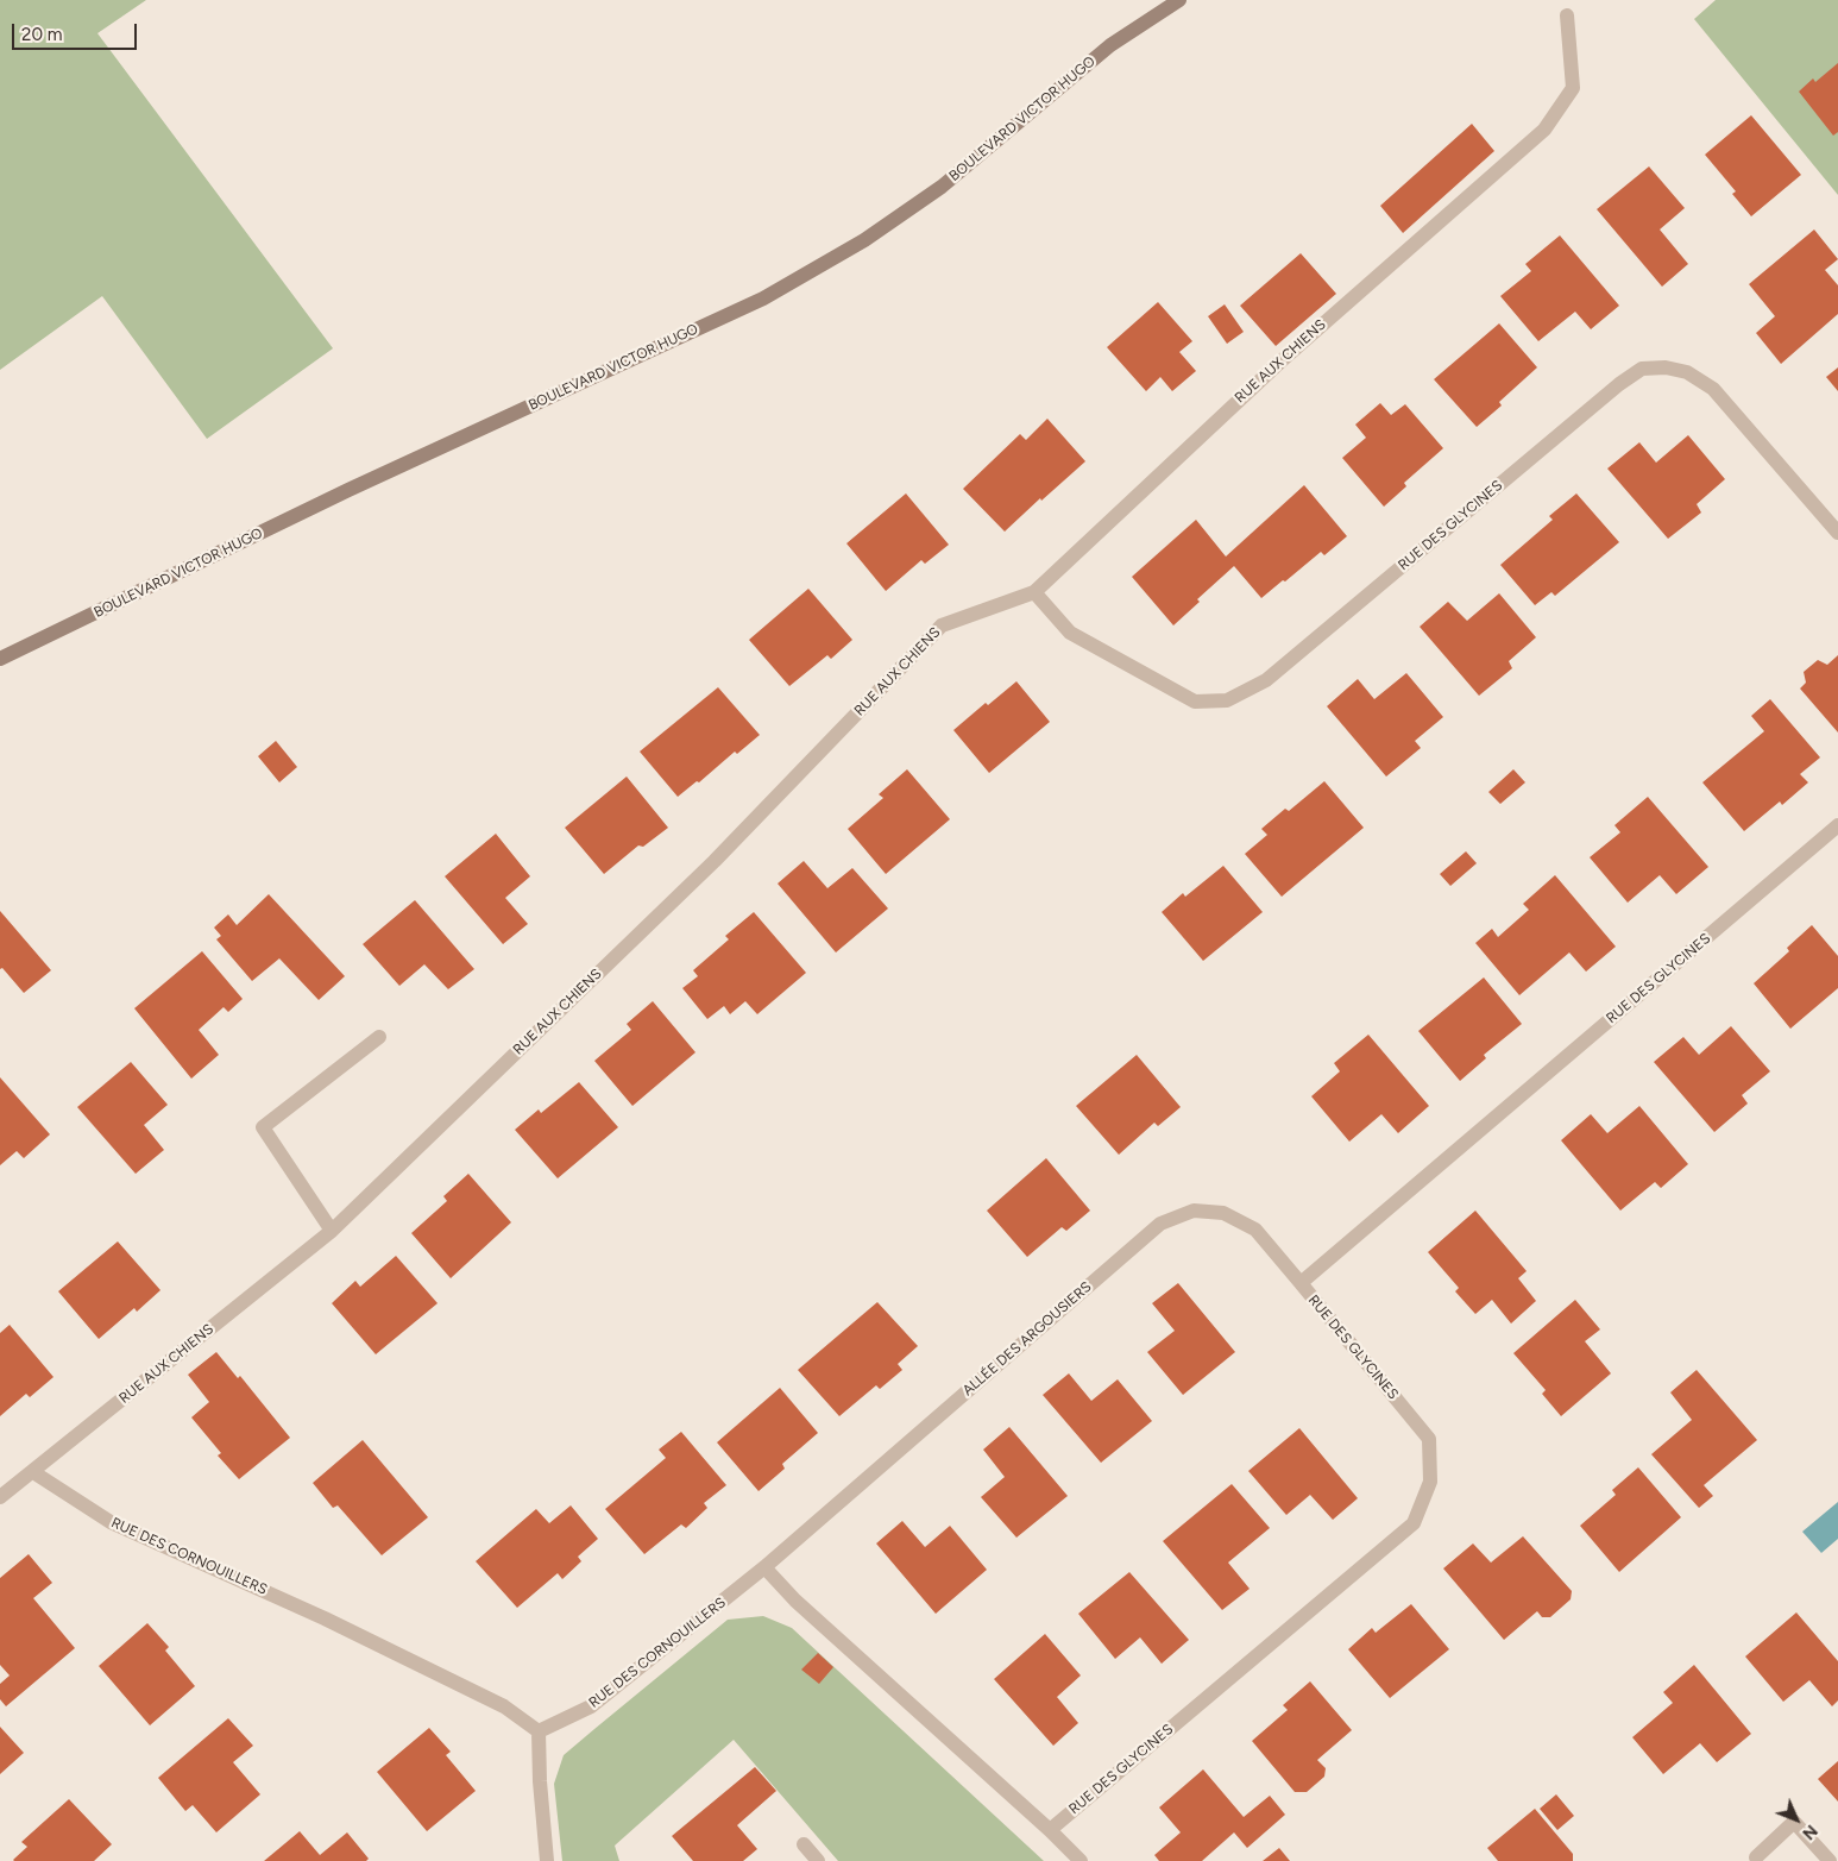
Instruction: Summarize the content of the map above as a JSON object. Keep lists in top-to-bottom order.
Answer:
{
  "streets": {
    "main road": ["BOULEVARD VICTOR HUGO"],
    "street": [
      "RUE AUX CHIENS",
      "RUE DES GLYCINES",
      "ALLÉE DES ARGOUSIERS",
      "RUE DES CORNOUILLERS"
    ]
  },
  "crossings": [
    ["RUE AUX CHIENS", "RUE DES GLYCINES"],
    ["RUE AUX CHIENS", "RUE DES CORNOUILLERS"],
    ["RUE DES GLYCINES", "ALLÉE DES ARGOUSIERS"],
    ["ALLÉE DES ARGOUSIERS", "RUE DES CORNOUILLERS"]
  ],
  "scale_bar": "20 m",
  "north": "bottom right"
}
